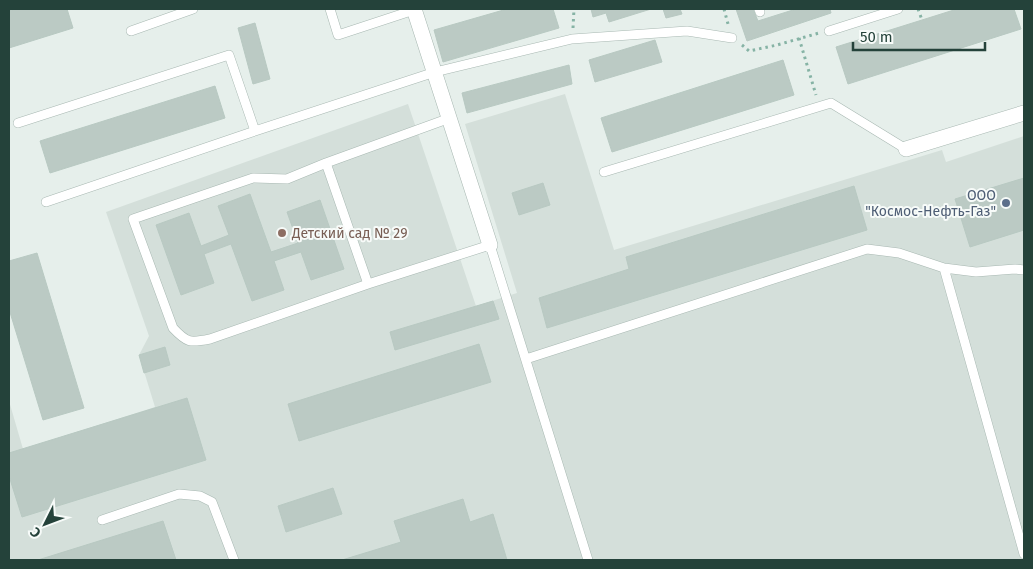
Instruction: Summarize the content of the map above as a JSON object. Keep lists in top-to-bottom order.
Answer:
{
  "places": ["ООО \"Космос-Нефть-Газ\"", "Детский сад № 29"],
  "scale_bar": "50 m",
  "north": "bottom left"
}
